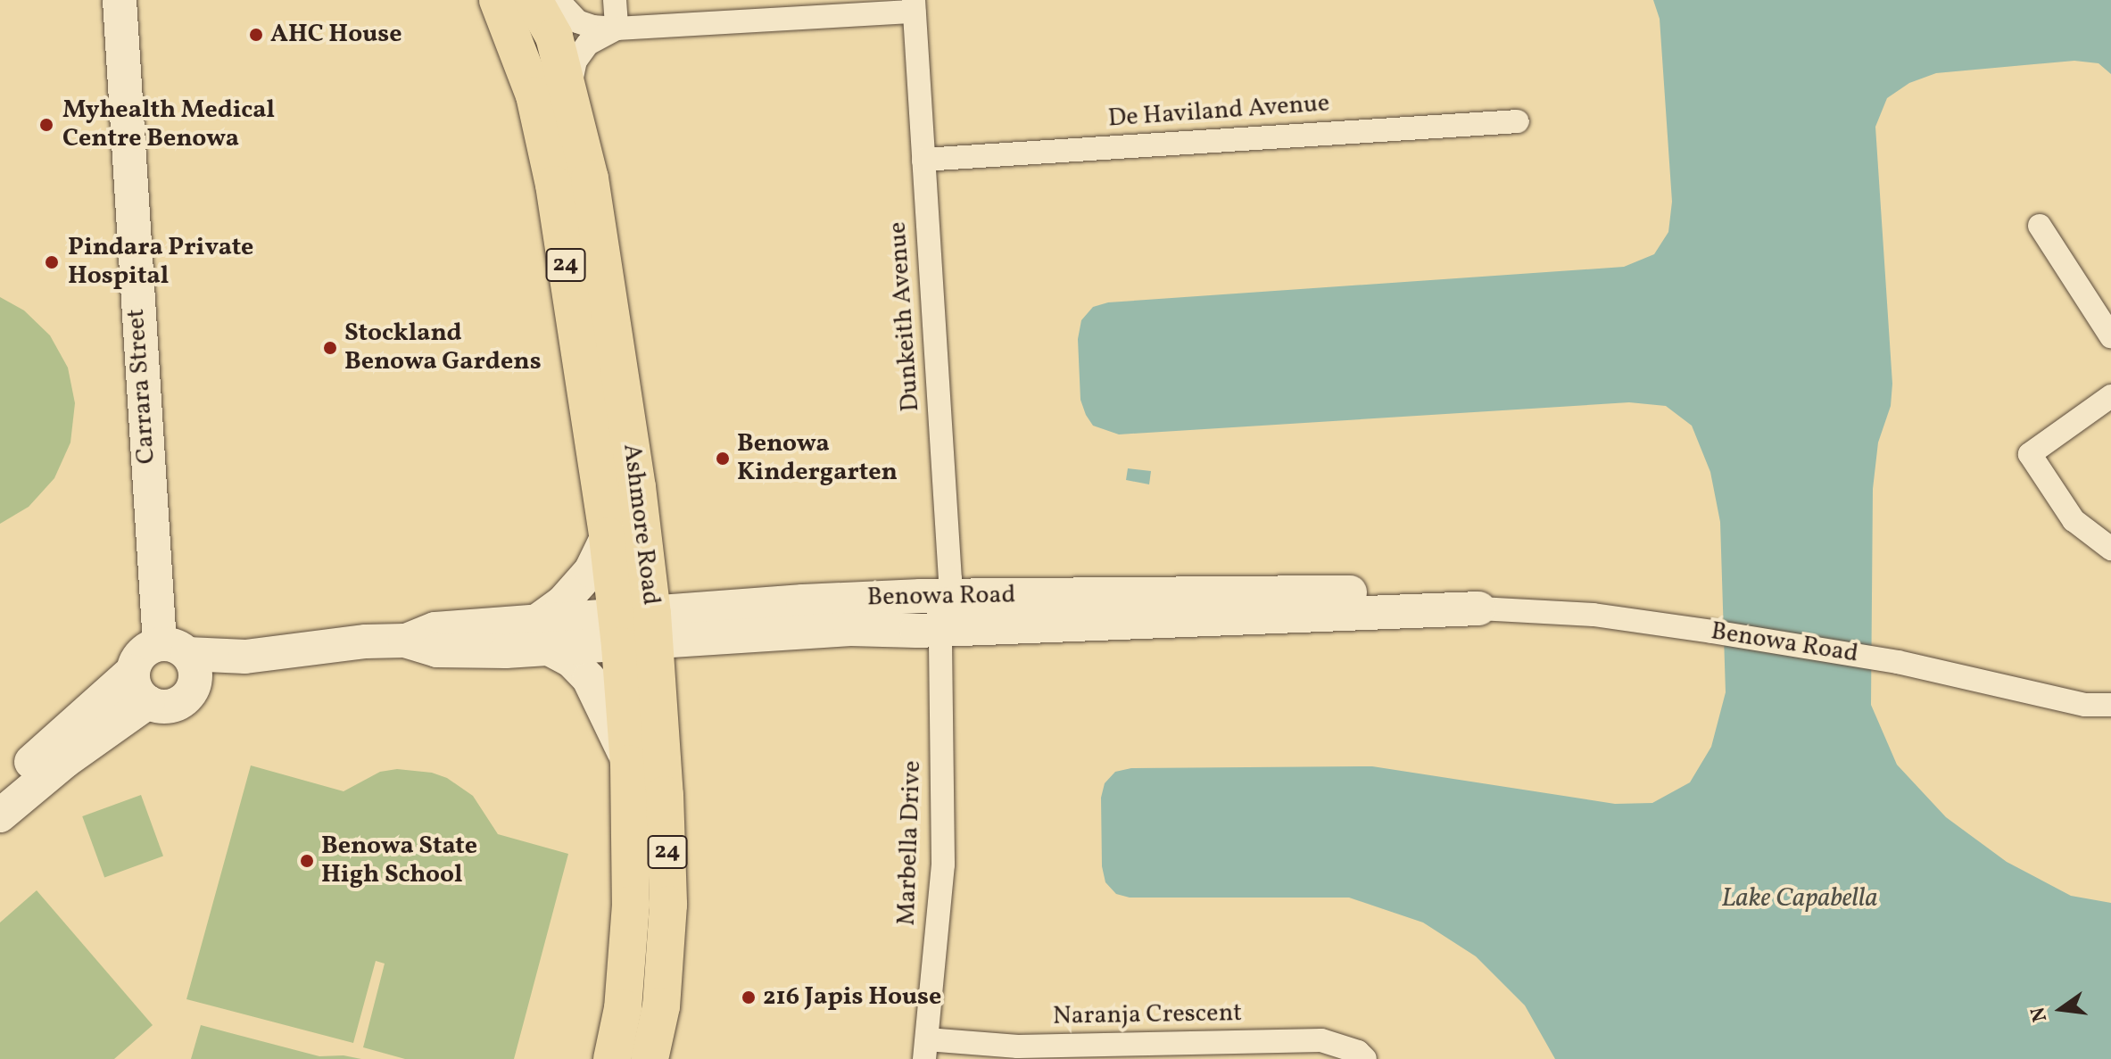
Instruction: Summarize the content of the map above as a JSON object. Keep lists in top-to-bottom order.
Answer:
{
  "streets": {
    "main road": [
      "24",
      "Carrara Street",
      "Ashmore Road",
      "Benowa Road"
    ],
    "street": [
      "De Haviland Avenue",
      "Dunkeith Avenue",
      "Marbella Drive",
      "Naranja Crescent"
    ]
  },
  "crossings": [
    ["De Haviland Avenue", "Dunkeith Avenue"],
    ["Dunkeith Avenue", "Benowa Road"],
    ["Dunkeith Avenue", "Marbella Drive"],
    ["Carrara Street", "Benowa Road"],
    ["Ashmore Road", "Benowa Road"],
    ["Benowa Road", "Marbella Drive"],
    ["Marbella Drive", "Naranja Crescent"]
  ],
  "water": ["Lake Capabella"],
  "places": [
    "AHC House",
    "Myhealth Medical Centre Benowa",
    "Pindara Private Hospital",
    "Stockland Benowa Gardens",
    "Benowa Kindergarten",
    "Benowa State High School",
    "216 Japis House"
  ],
  "north": "left"
}
